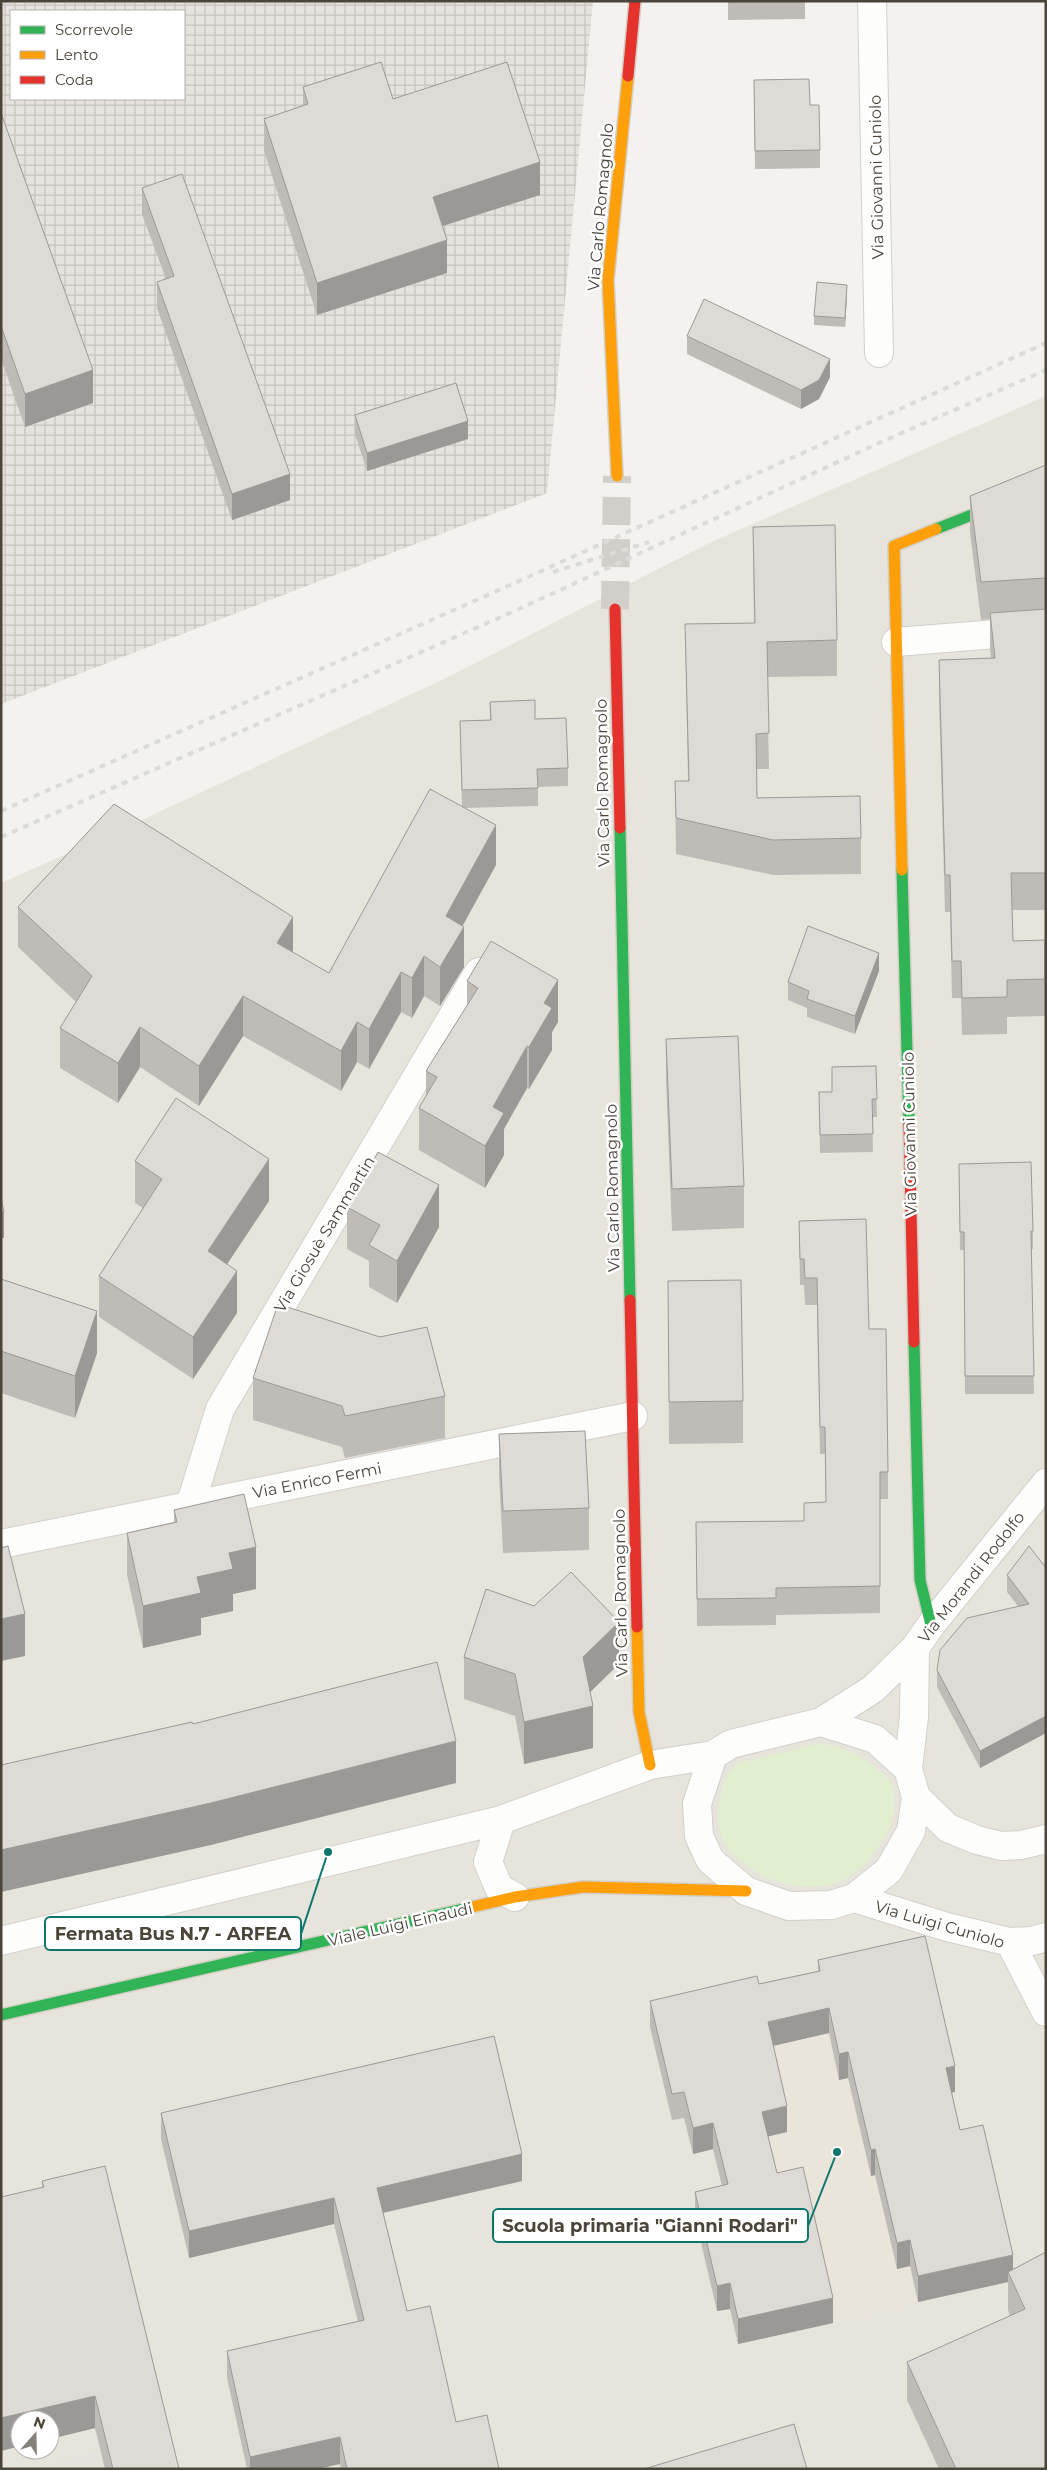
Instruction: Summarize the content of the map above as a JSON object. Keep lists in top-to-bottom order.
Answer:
{
  "streets": {
    "street": [
      "Via Giovanni Cuniolo",
      "Via Carlo Romagnolo",
      "Via Giosuè Sammartin",
      "Via Enrico Fermi",
      "Via Morandi Rodolfo",
      "Viale Luigi Einaudi",
      "Via Luigi Cuniolo"
    ]
  },
  "crossings": [
    ["Via Giovanni Cuniolo", "Via Morandi Rodolfo"],
    ["Via Carlo Romagnolo", "Via Enrico Fermi"],
    ["Via Giosuè Sammartin", "Via Enrico Fermi"]
  ],
  "places": ["Fermata Bus N.7 - ARFEA", "Scuola primaria \"Gianni Rodari\""],
  "legend": ["Scorrevole", "Lento", "Coda"],
  "north": "top"
}
